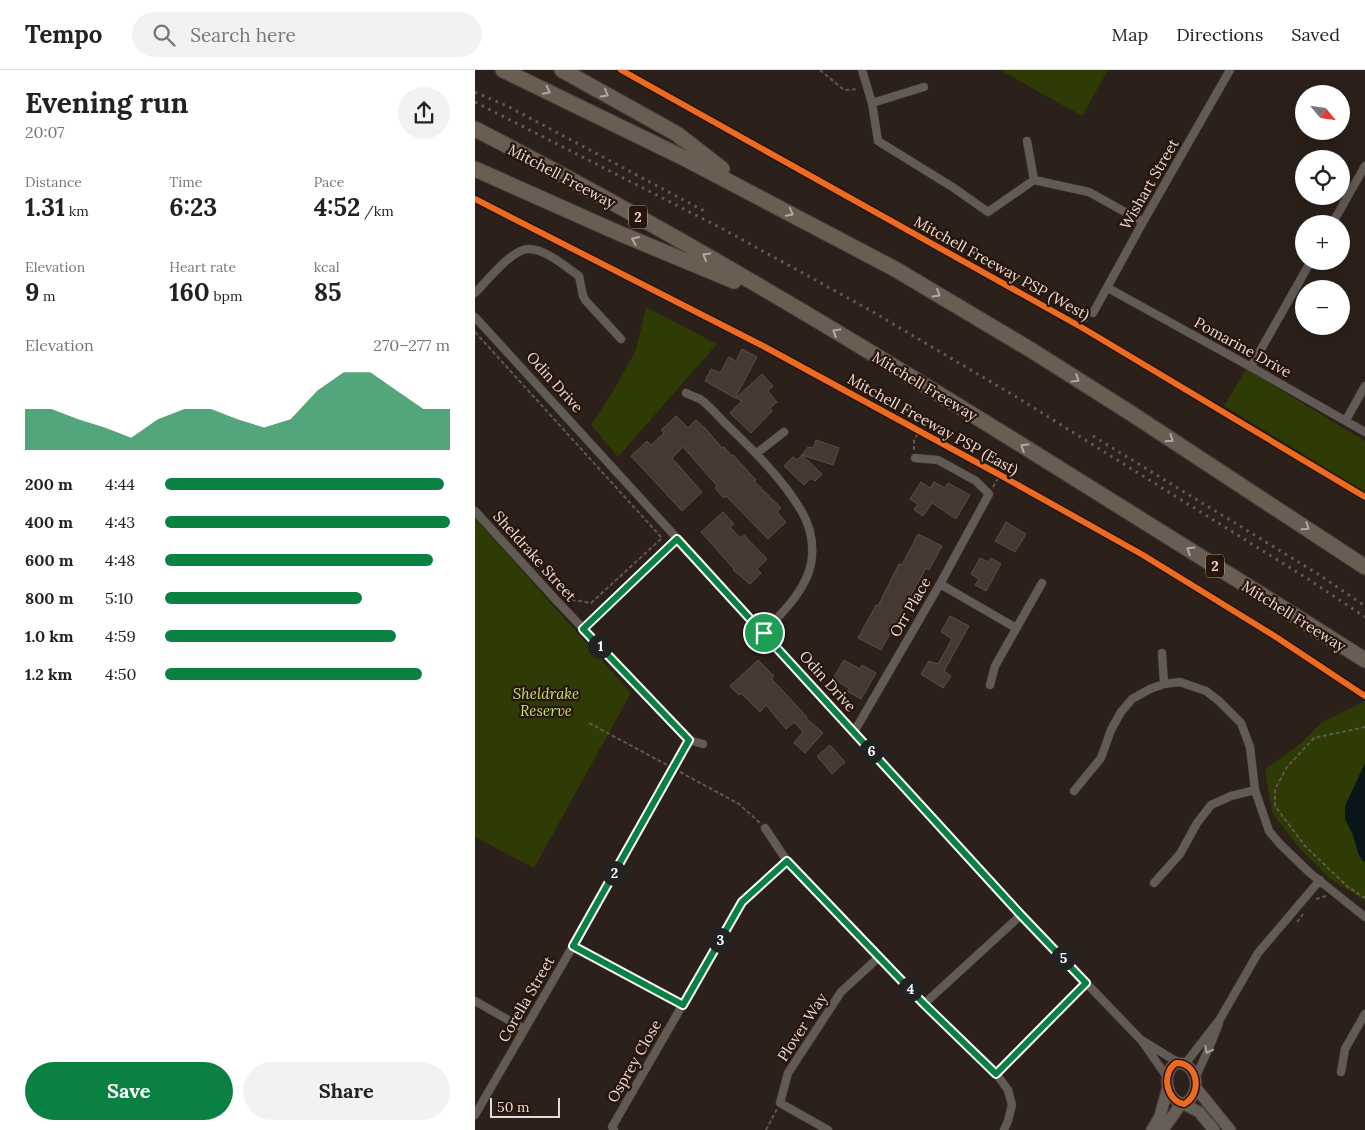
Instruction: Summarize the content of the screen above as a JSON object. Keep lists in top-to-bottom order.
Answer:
{
  "streets": {
    "highway": ["Mitchell Freeway", "2"],
    "main road": ["Odin Drive"],
    "street": [
      "Wishart Street",
      "Pomarine Drive",
      "Sheldrake Street",
      "Orr Place",
      "Corella Street",
      "Plover Way",
      "Osprey Close"
    ],
    "cycle path": ["Mitchell Freeway PSP (West)", "Mitchell Freeway PSP (East)"]
  },
  "crossings": [
    ["Wishart Street", "Pomarine Drive"],
    ["Odin Drive", "Orr Place"],
    ["Sheldrake Street", "Corella Street"]
  ],
  "parks": ["Sheldrake Reserve"],
  "scale_bar": "50 m",
  "north": "bottom right",
  "page": {
    "header": "Tempo",
    "search": "Search here",
    "nav": ["Map", "Directions", "Saved"],
    "heading": ["Evening run", "20:07"],
    "map_buttons": ["+", "−"],
    "stats": [
      ["Distance", "1.31 km"],
      ["Time", "6:23"],
      ["Pace", "4:52 /km"],
      ["Elevation", "9 m"],
      ["Heart rate", "160 bpm"],
      ["kcal", "85"]
    ],
    "chart": ["Elevation", "270–277 m"],
    "list": [
      {
        "name": "200 m",
        "note": "4:44"
      },
      {
        "name": "400 m",
        "note": "4:43"
      },
      {
        "name": "600 m",
        "note": "4:48"
      },
      {
        "name": "800 m",
        "note": "5:10"
      },
      {
        "name": "1.0 km",
        "note": "4:59"
      },
      {
        "name": "1.2 km",
        "note": "4:50"
      }
    ],
    "pins": [
      "1",
      "6",
      "2",
      "3",
      "5",
      "4"
    ],
    "buttons": ["Save", "Share"],
    "scale": "50 m"
  }
}
